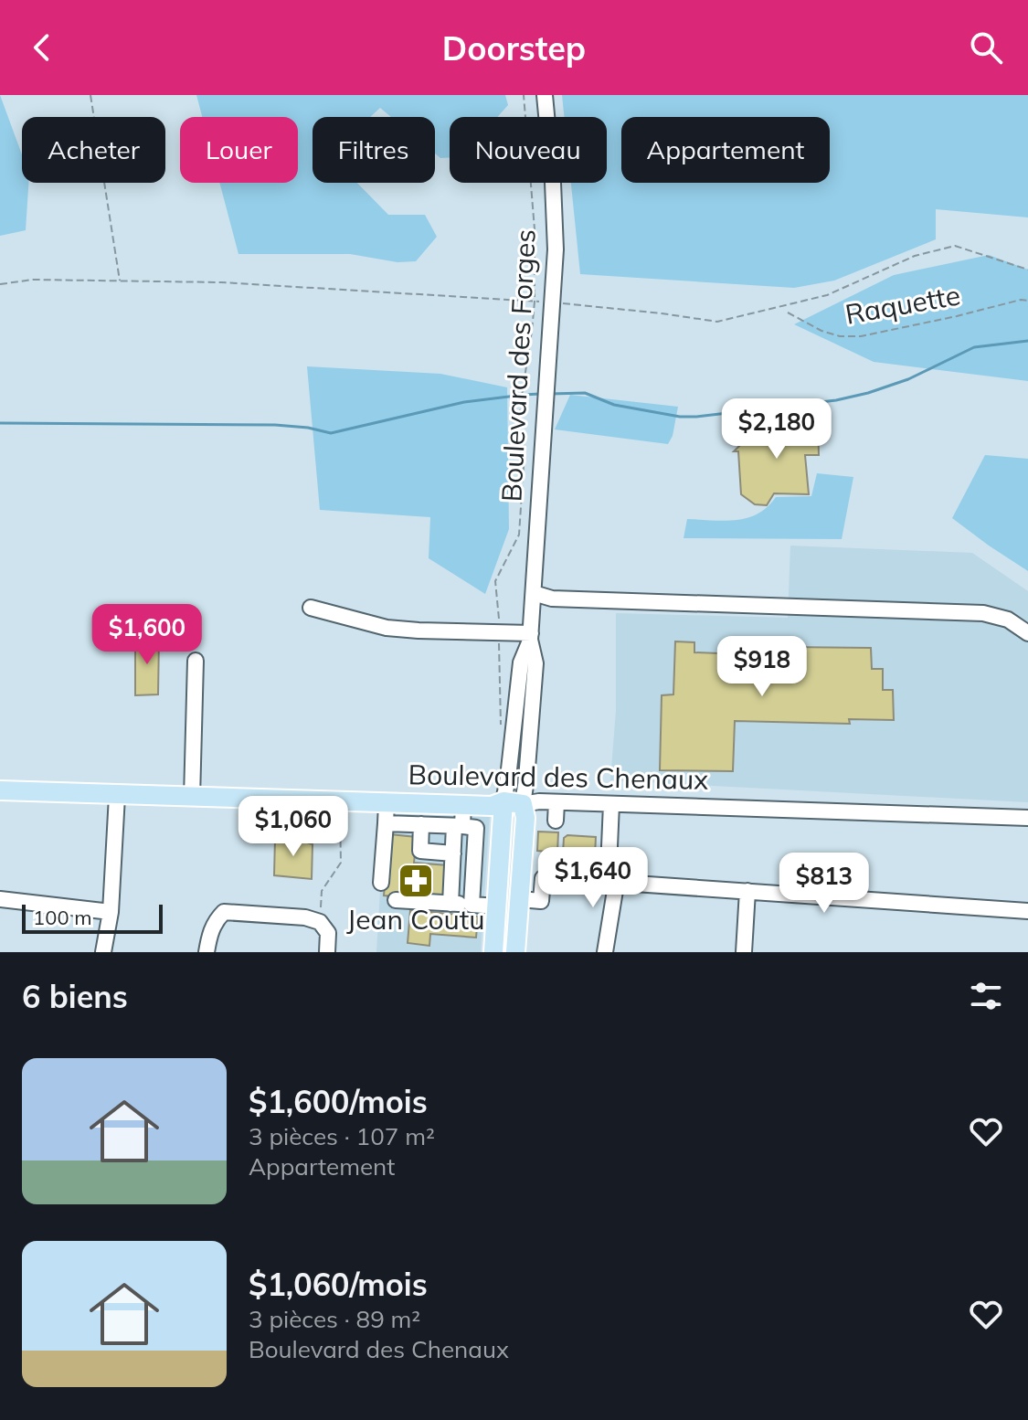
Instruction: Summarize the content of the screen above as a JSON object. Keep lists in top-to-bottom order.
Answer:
{
  "streets": {
    "main road": ["Boulevard des Forges", "Boulevard des Chenaux"],
    "path": ["Raquette"]
  },
  "crossings": [
    ["Boulevard des Forges", "Boulevard des Chenaux"]
  ],
  "places": {
    "pharmacy": ["Jean Coutu"]
  },
  "scale_bar": "100 m",
  "page": {
    "header": "Doorstep",
    "chip": [
      "Acheter",
      "Louer",
      "Filtres",
      "Nouveau",
      "Appartement"
    ],
    "price": [
      "$2,180",
      "$1,600",
      "$918",
      "$1,060",
      "$1,640",
      "$813"
    ],
    "scale": "100 m",
    "heading": "6 biens",
    "list": [
      {
        "name": "$1,600/mois",
        "note": "3 pièces · 107 m² · Appartement"
      },
      {
        "name": "$1,060/mois",
        "note": "3 pièces · 89 m² · Boulevard des Chenaux"
      }
    ]
  }
}
